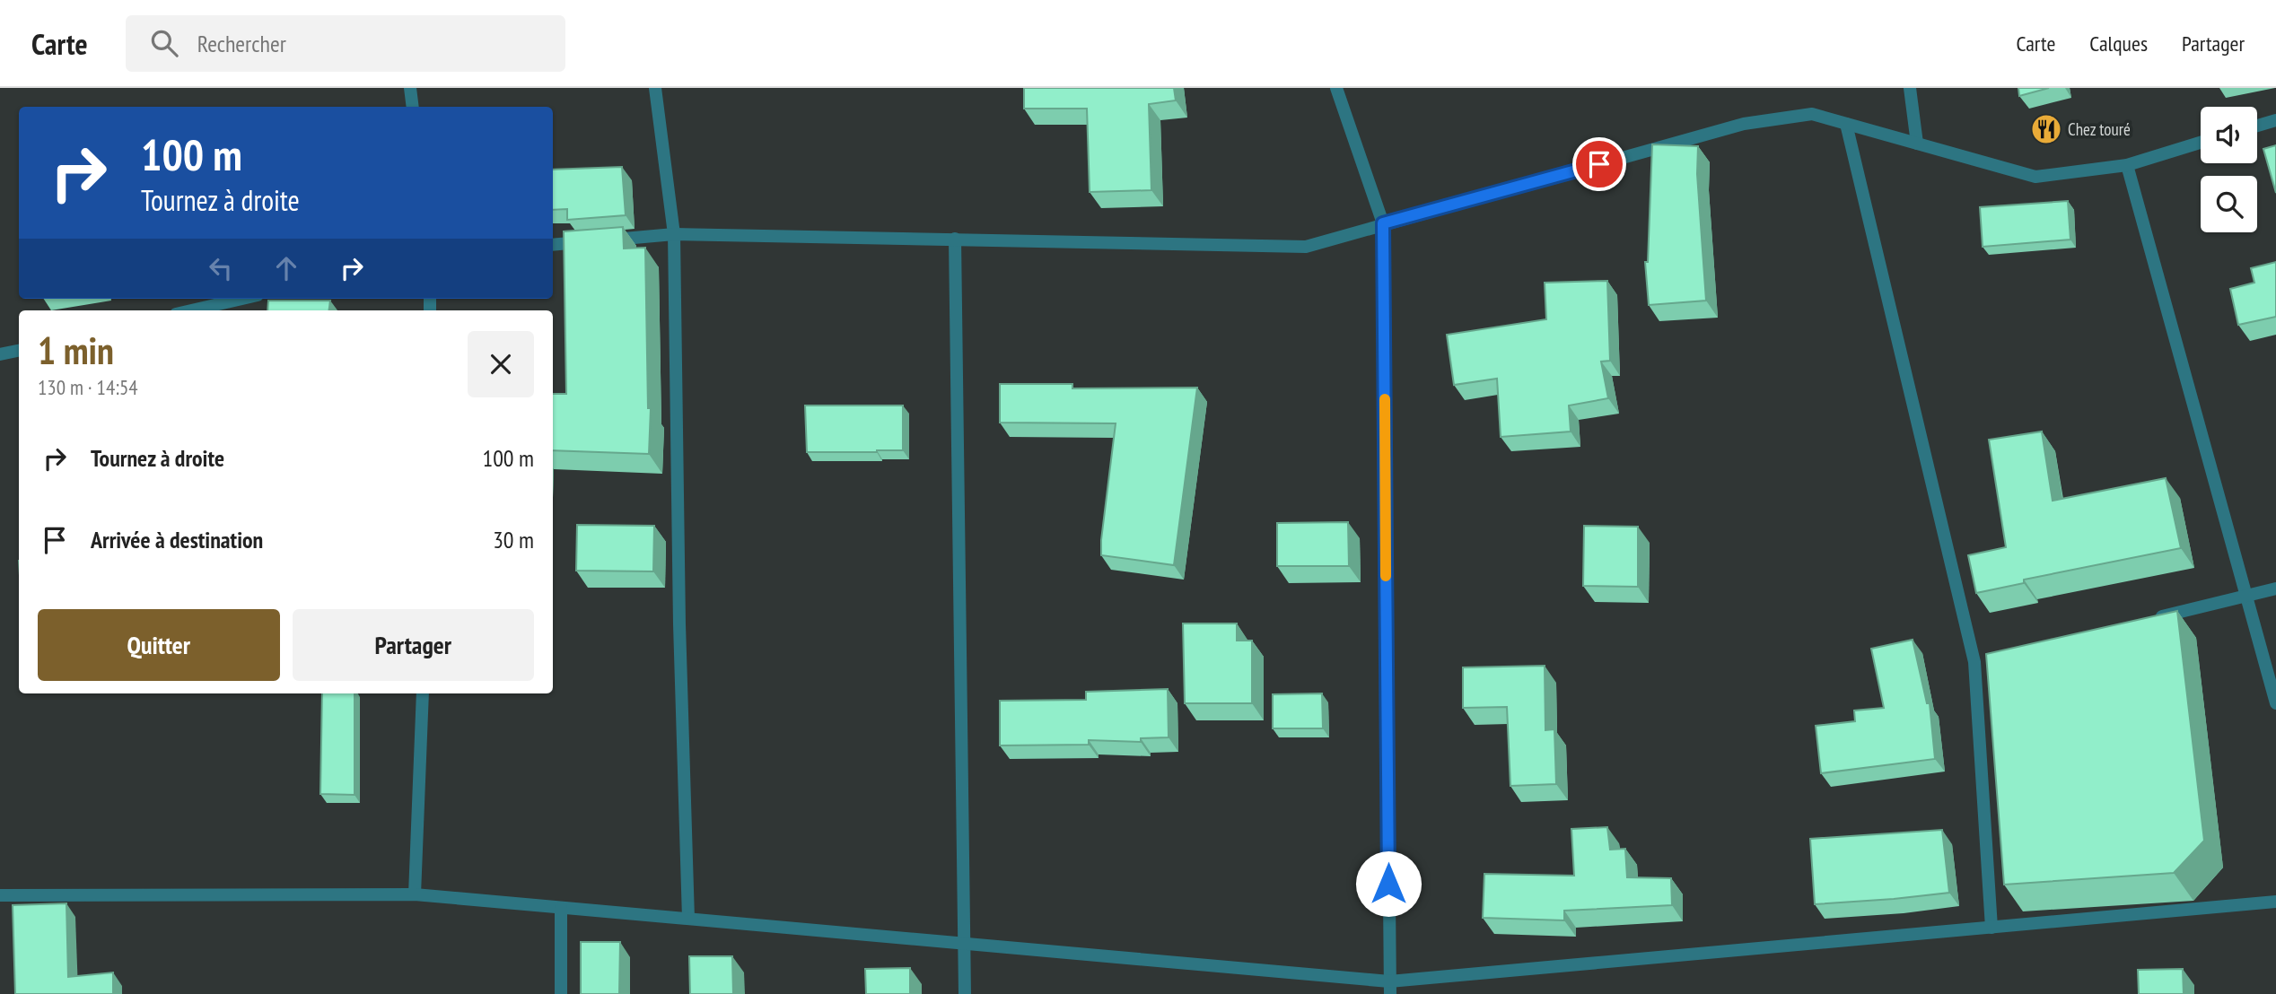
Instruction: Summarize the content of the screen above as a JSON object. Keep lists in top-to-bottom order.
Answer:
{
  "places": {
    "restaurant": ["Chez touré"]
  },
  "page": {
    "header": "Carte",
    "search": "Rechercher",
    "nav": ["Carte", "Calques", "Partager"],
    "turn": ["100 m", "Tournez à droite"],
    "heading": ["1 min", "130 m · 14:54"],
    "list": [
      {
        "name": "Tournez à droite",
        "value": "100 m"
      },
      {
        "name": "Arrivée à destination",
        "value": "30 m"
      }
    ],
    "buttons": ["Quitter", "Partager"]
  }
}
